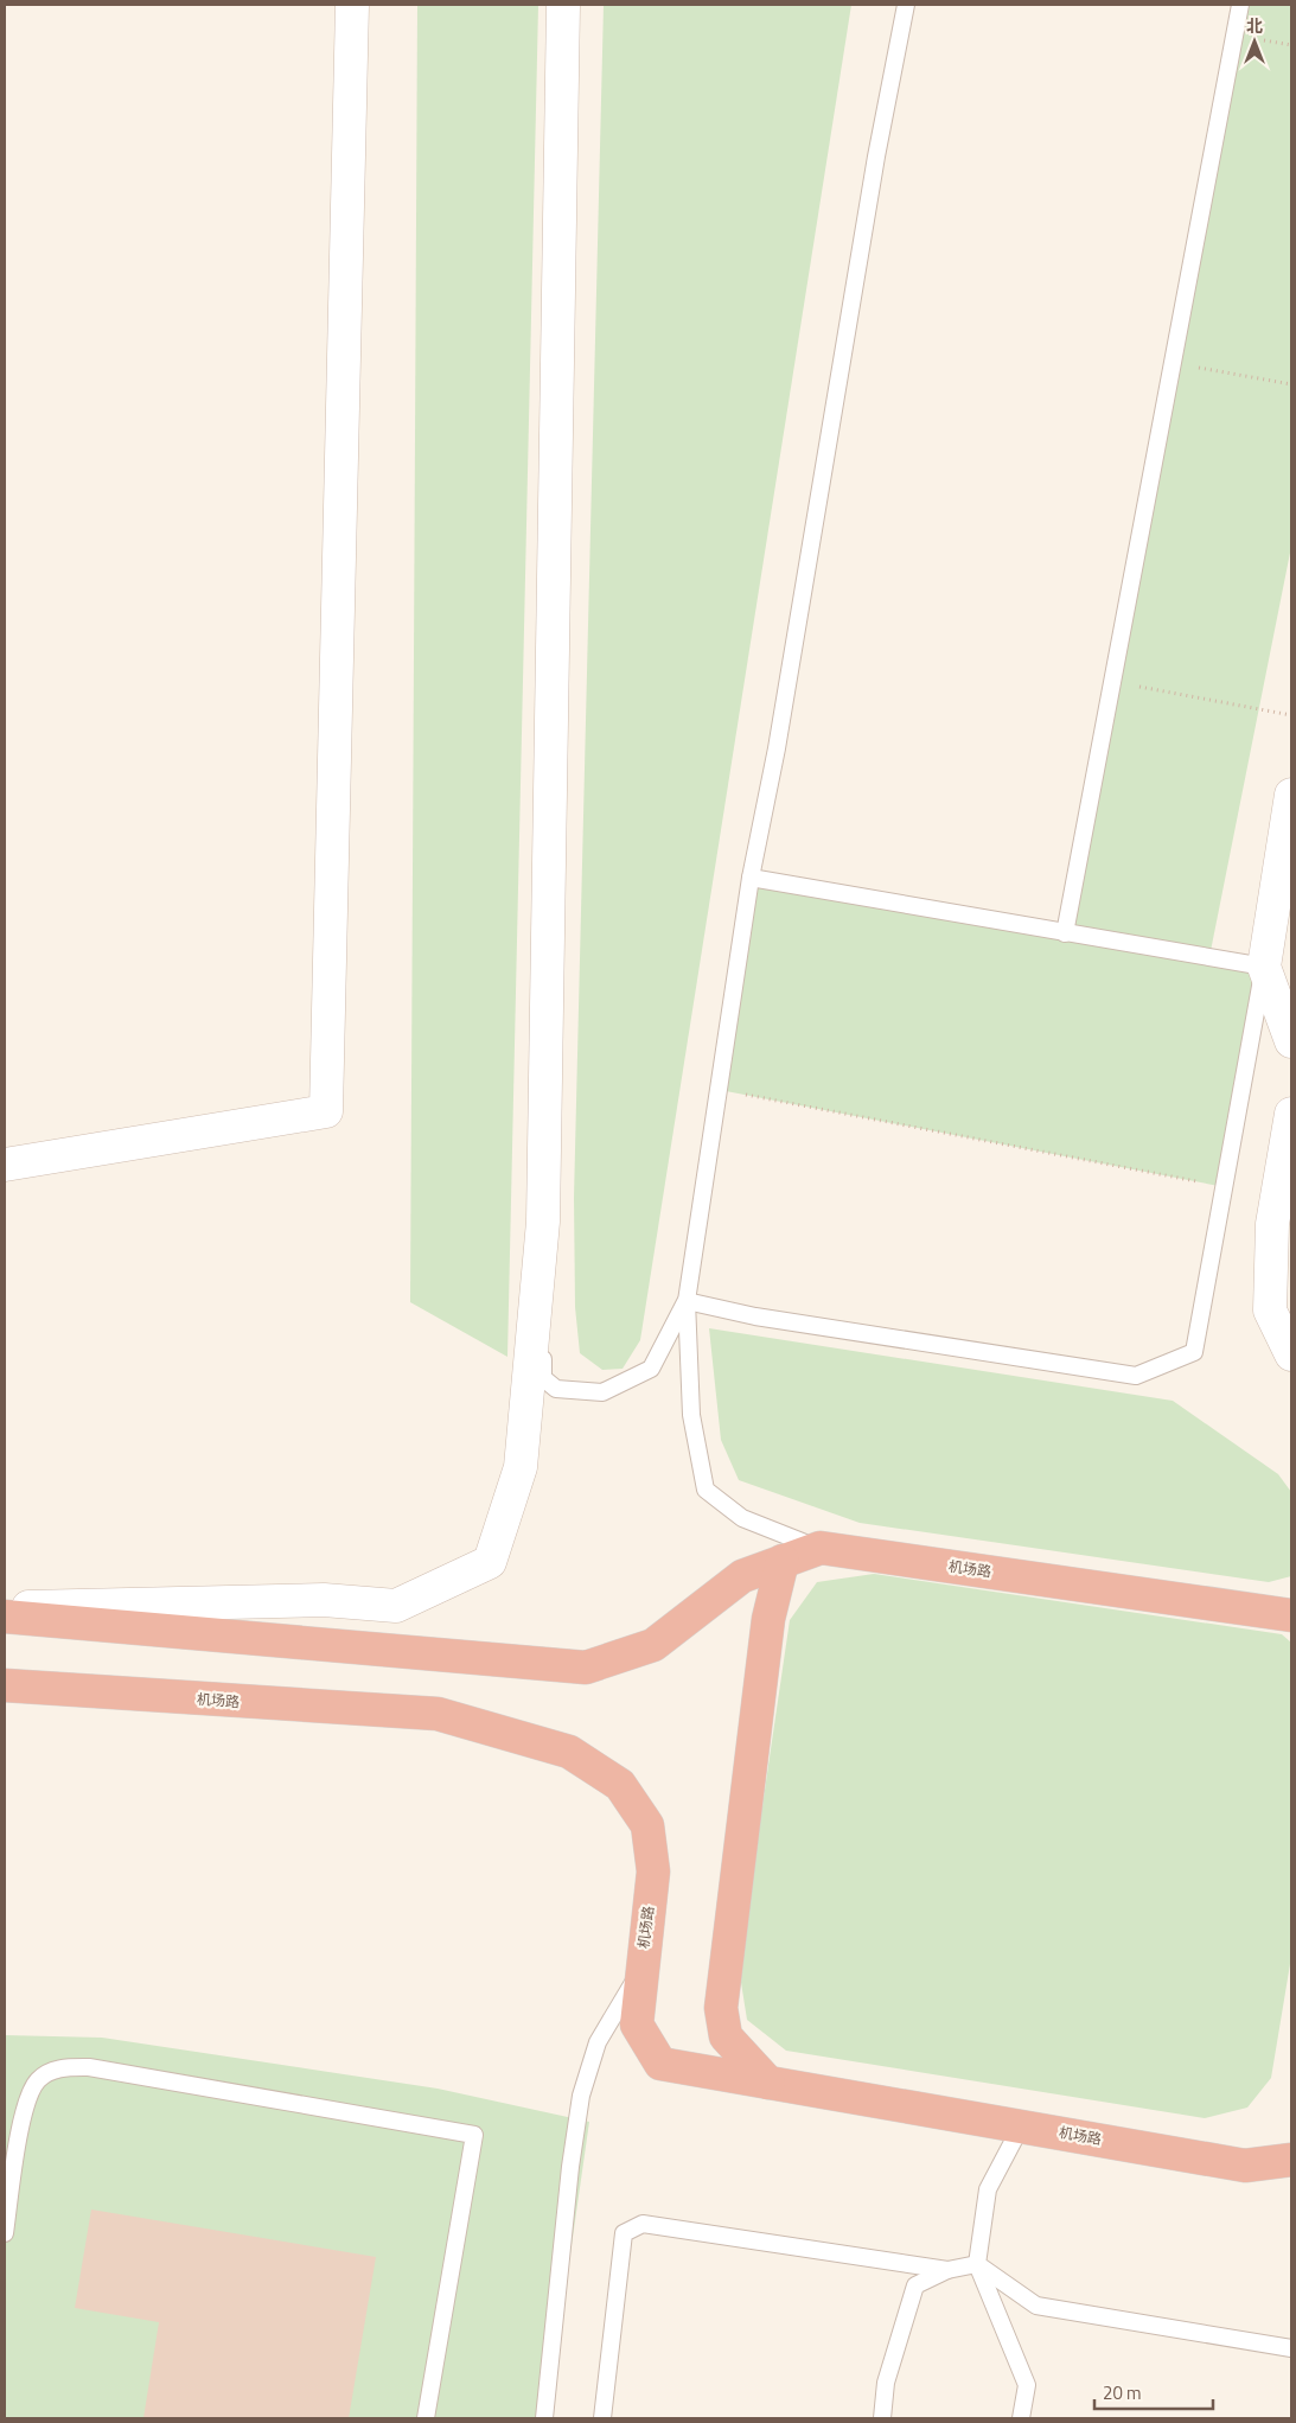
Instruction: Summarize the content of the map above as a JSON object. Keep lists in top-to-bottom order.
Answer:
{
  "streets": {
    "highway": ["机场路"]
  },
  "scale_bar": "20 m",
  "north": "top"
}
